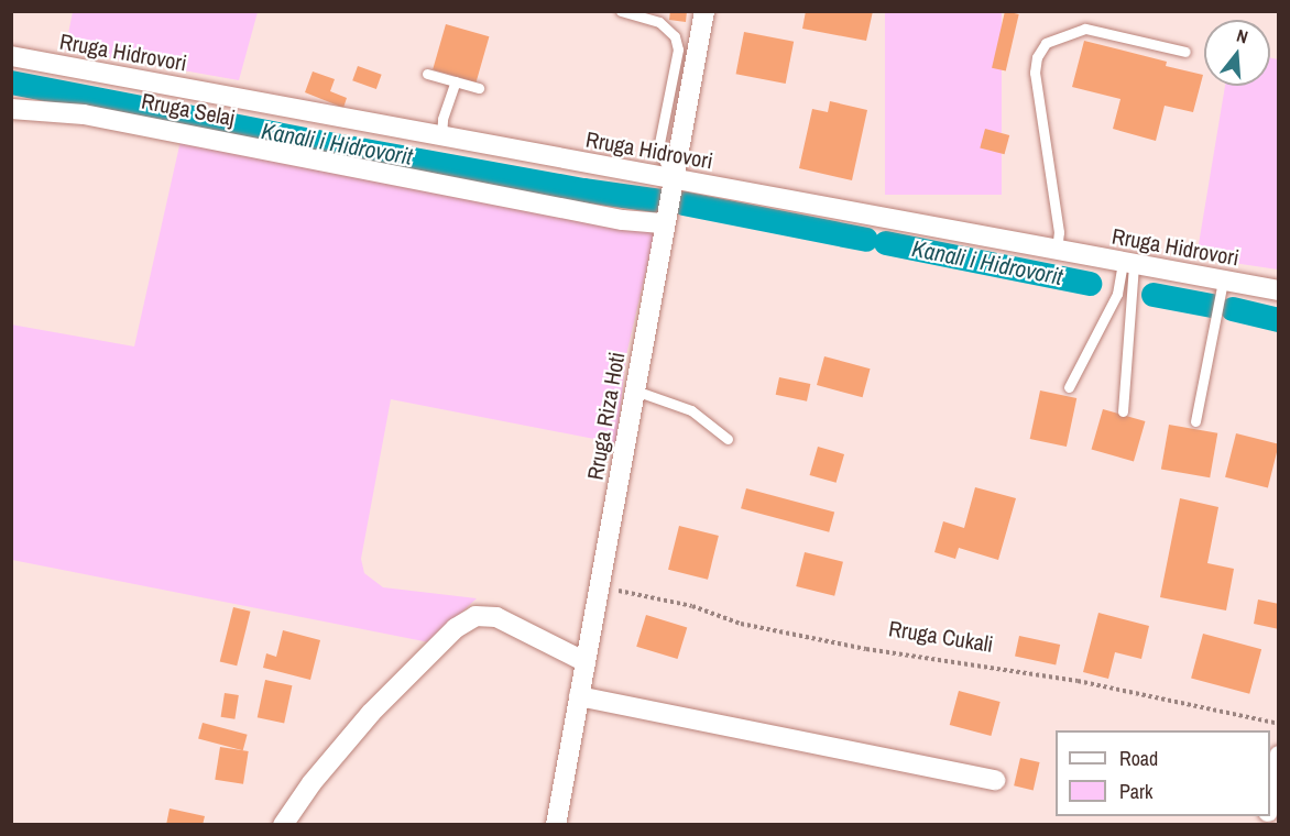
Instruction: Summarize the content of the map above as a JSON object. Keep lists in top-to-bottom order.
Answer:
{
  "streets": {
    "street": ["Rruga Hidrovori", "Rruga Selaj", "Rruga Riza Hoti"],
    "path": ["Rruga Cukali"]
  },
  "crossings": [
    ["Rruga Hidrovori", "Rruga Riza Hoti"],
    ["Rruga Selaj", "Rruga Riza Hoti"],
    ["Rruga Riza Hoti", "Rruga Cukali"]
  ],
  "water": ["Kanali i Hidrovorit"],
  "legend": ["Road", "Park"],
  "north": "top"
}
